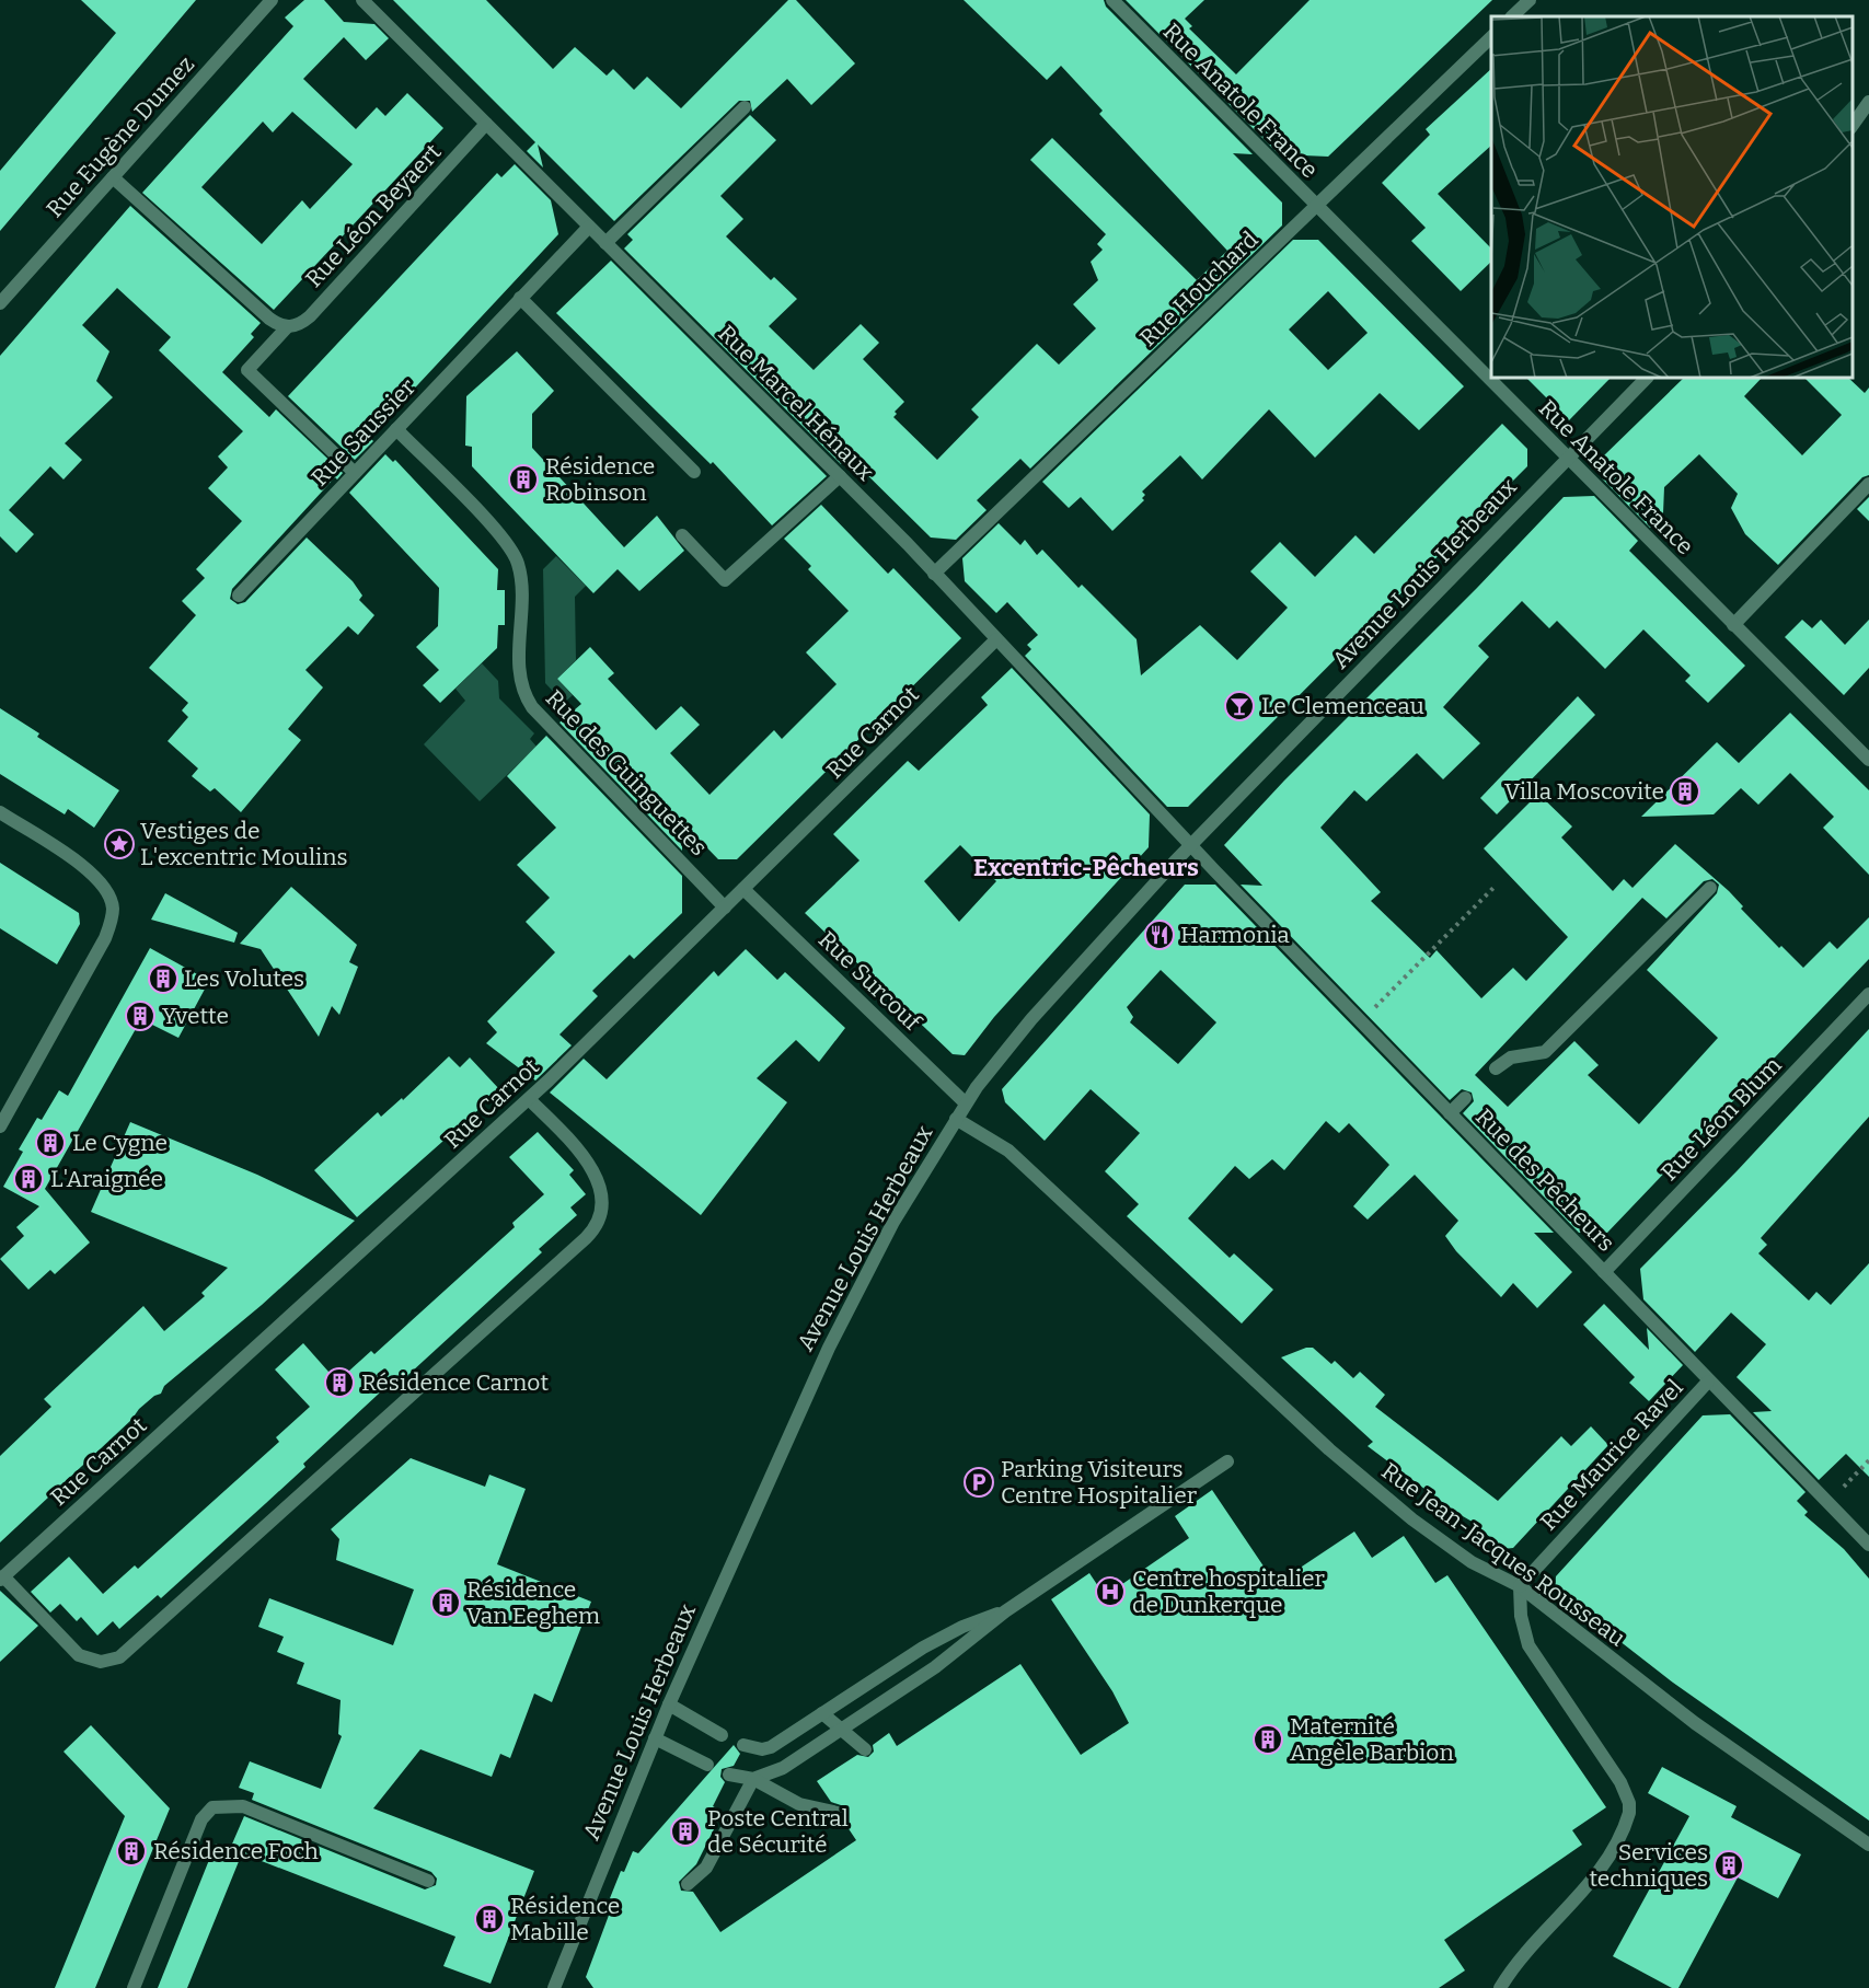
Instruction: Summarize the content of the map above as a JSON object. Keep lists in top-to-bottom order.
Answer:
{
  "streets": {
    "street": [
      "Rue Anatole France",
      "Rue Eugène Dumez",
      "Rue Léon Beyaert",
      "Rue Houchard",
      "Rue Marcel Hénaux",
      "Rue Saussier",
      "Avenue Louis Herbeaux",
      "Rue Carnot",
      "Rue des Guinguettes",
      "Rue Surcouf",
      "Rue Léon Blum",
      "Rue des Pêcheurs",
      "Rue Maurice Ravel",
      "Rue Jean-Jacques Rousseau"
    ]
  },
  "crossings": [
    ["Rue Anatole France", "Rue Houchard"],
    ["Rue Anatole France", "Avenue Louis Herbeaux"],
    ["Rue Léon Beyaert", "Rue Marcel Hénaux"],
    ["Rue Léon Beyaert", "Rue Saussier"],
    ["Rue Houchard", "Rue Marcel Hénaux"],
    ["Rue Marcel Hénaux", "Rue Saussier"],
    ["Rue Marcel Hénaux", "Avenue Louis Herbeaux"],
    ["Rue Marcel Hénaux", "Rue Carnot"],
    ["Rue Marcel Hénaux", "Rue des Pêcheurs"],
    ["Rue Saussier", "Rue des Guinguettes"],
    ["Avenue Louis Herbeaux", "Rue Surcouf"],
    ["Avenue Louis Herbeaux", "Rue des Pêcheurs"],
    ["Avenue Louis Herbeaux", "Rue Jean-Jacques Rousseau"],
    ["Rue Carnot", "Rue des Guinguettes"],
    ["Rue Carnot", "Rue Surcouf"],
    ["Rue Léon Blum", "Rue des Pêcheurs"],
    ["Rue des Pêcheurs", "Rue Maurice Ravel"],
    ["Rue Maurice Ravel", "Rue Jean-Jacques Rousseau"]
  ],
  "districts": ["Excentric-Pêcheurs"],
  "places": {
    "building": [
      "Résidence Robinson",
      "Villa Moscovite",
      "Les Volutes",
      "Yvette",
      "Le Cygne",
      "L'Araignée",
      "Résidence Carnot",
      "Résidence Van Eeghem",
      "Maternité Angèle Barbion",
      "Poste Central de Sécurité",
      "Résidence Foch",
      "Services techniques",
      "Résidence Mabille"
    ],
    "bar": ["Le Clemenceau"],
    "place": ["Vestiges de L'excentric Moulins"],
    "restaurant": ["Harmonia"],
    "parking": ["Parking Visiteurs Centre Hospitalier"],
    "hospital": ["Centre hospitalier de Dunkerque"]
  }
}
